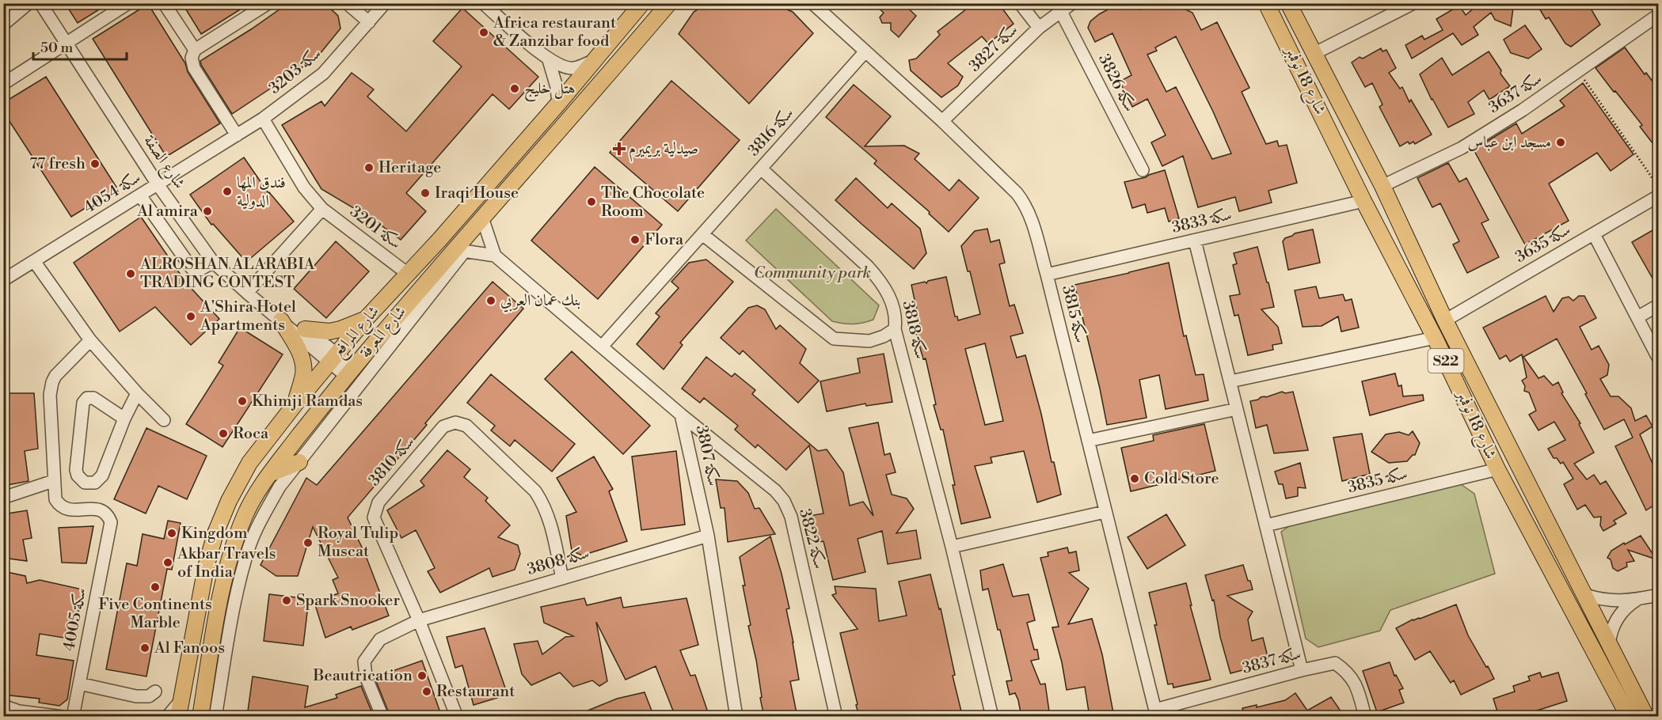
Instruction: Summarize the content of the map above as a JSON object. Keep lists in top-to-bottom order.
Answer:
{
  "streets": {
    "main road": [
      "شارع 18 نوفمبر",
      "شارع المرافع",
      "شارع المعرفة",
      "S22"
    ],
    "street": [
      "سكة 3827",
      "سكة 3203",
      "سكة 3826",
      "سكة 3637",
      "سكة 3816",
      "شارع الصفة",
      "سكة 4054",
      "سكة 3833",
      "سكة 3201",
      "سكة 3635",
      "سكة 3815",
      "سكة 3818",
      "سكة 3807",
      "سكة 3810",
      "سكة 3835",
      "سكة 3822",
      "سكة 3808",
      "سكة 4005",
      "سكة 3837"
    ]
  },
  "crossings": [
    ["سكة 3827", "سكة 3826"],
    ["سكة 3827", "سكة 3815"],
    ["سكة 3203", "سكة 4054"],
    ["سكة 3203", "سكة 3201"],
    ["شارع 18 نوفمبر", "سكة 3637"],
    ["شارع 18 نوفمبر", "سكة 3833"],
    ["شارع 18 نوفمبر", "سكة 3635"],
    ["شارع 18 نوفمبر", "سكة 3835"],
    ["سكة 3816", "سكة 3815"],
    ["سكة 3816", "سكة 3818"],
    ["سكة 3816", "سكة 3807"],
    ["شارع الصفة", "سكة 4054"],
    ["شارع الصفة", "شارع المرافع"],
    ["شارع الصفة", "شارع المعرفة"],
    ["سكة 4054", "سكة 3201"],
    ["سكة 3833", "سكة 3815"],
    ["سكة 3201", "شارع المرافع"],
    ["سكة 3815", "سكة 3837"],
    ["سكة 3807", "سكة 3822"],
    ["سكة 3807", "سكة 3808"],
    ["سكة 3810", "سكة 3808"]
  ],
  "parks": ["Community park"],
  "places": {
    "other": [
      "Africa restaurant & Zanzibar food",
      "هتل خلیج",
      "مسجد ابن عباس",
      "77 fresh",
      "Heritage",
      "فندق المها الدولية",
      "Iraqi House",
      "The Chocolate Room",
      "Al amira",
      "Flora",
      "ALROSHAN ALARABIA TRADING CONTEST",
      "بنك عمان العربي",
      "A'Shira Hotel Apartments",
      "Khimji Ramdas",
      "Roca",
      "Cold Store",
      "Kingdom",
      "Royal Tulip Muscat",
      "Akbar Travels of India",
      "Five Continents Marble",
      "Spark Snooker",
      "Al Fanoos",
      "Beautrication",
      "Restaurant"
    ],
    "health": ["صيدلية بريميرم"]
  },
  "scale_bar": "50 m"
}
